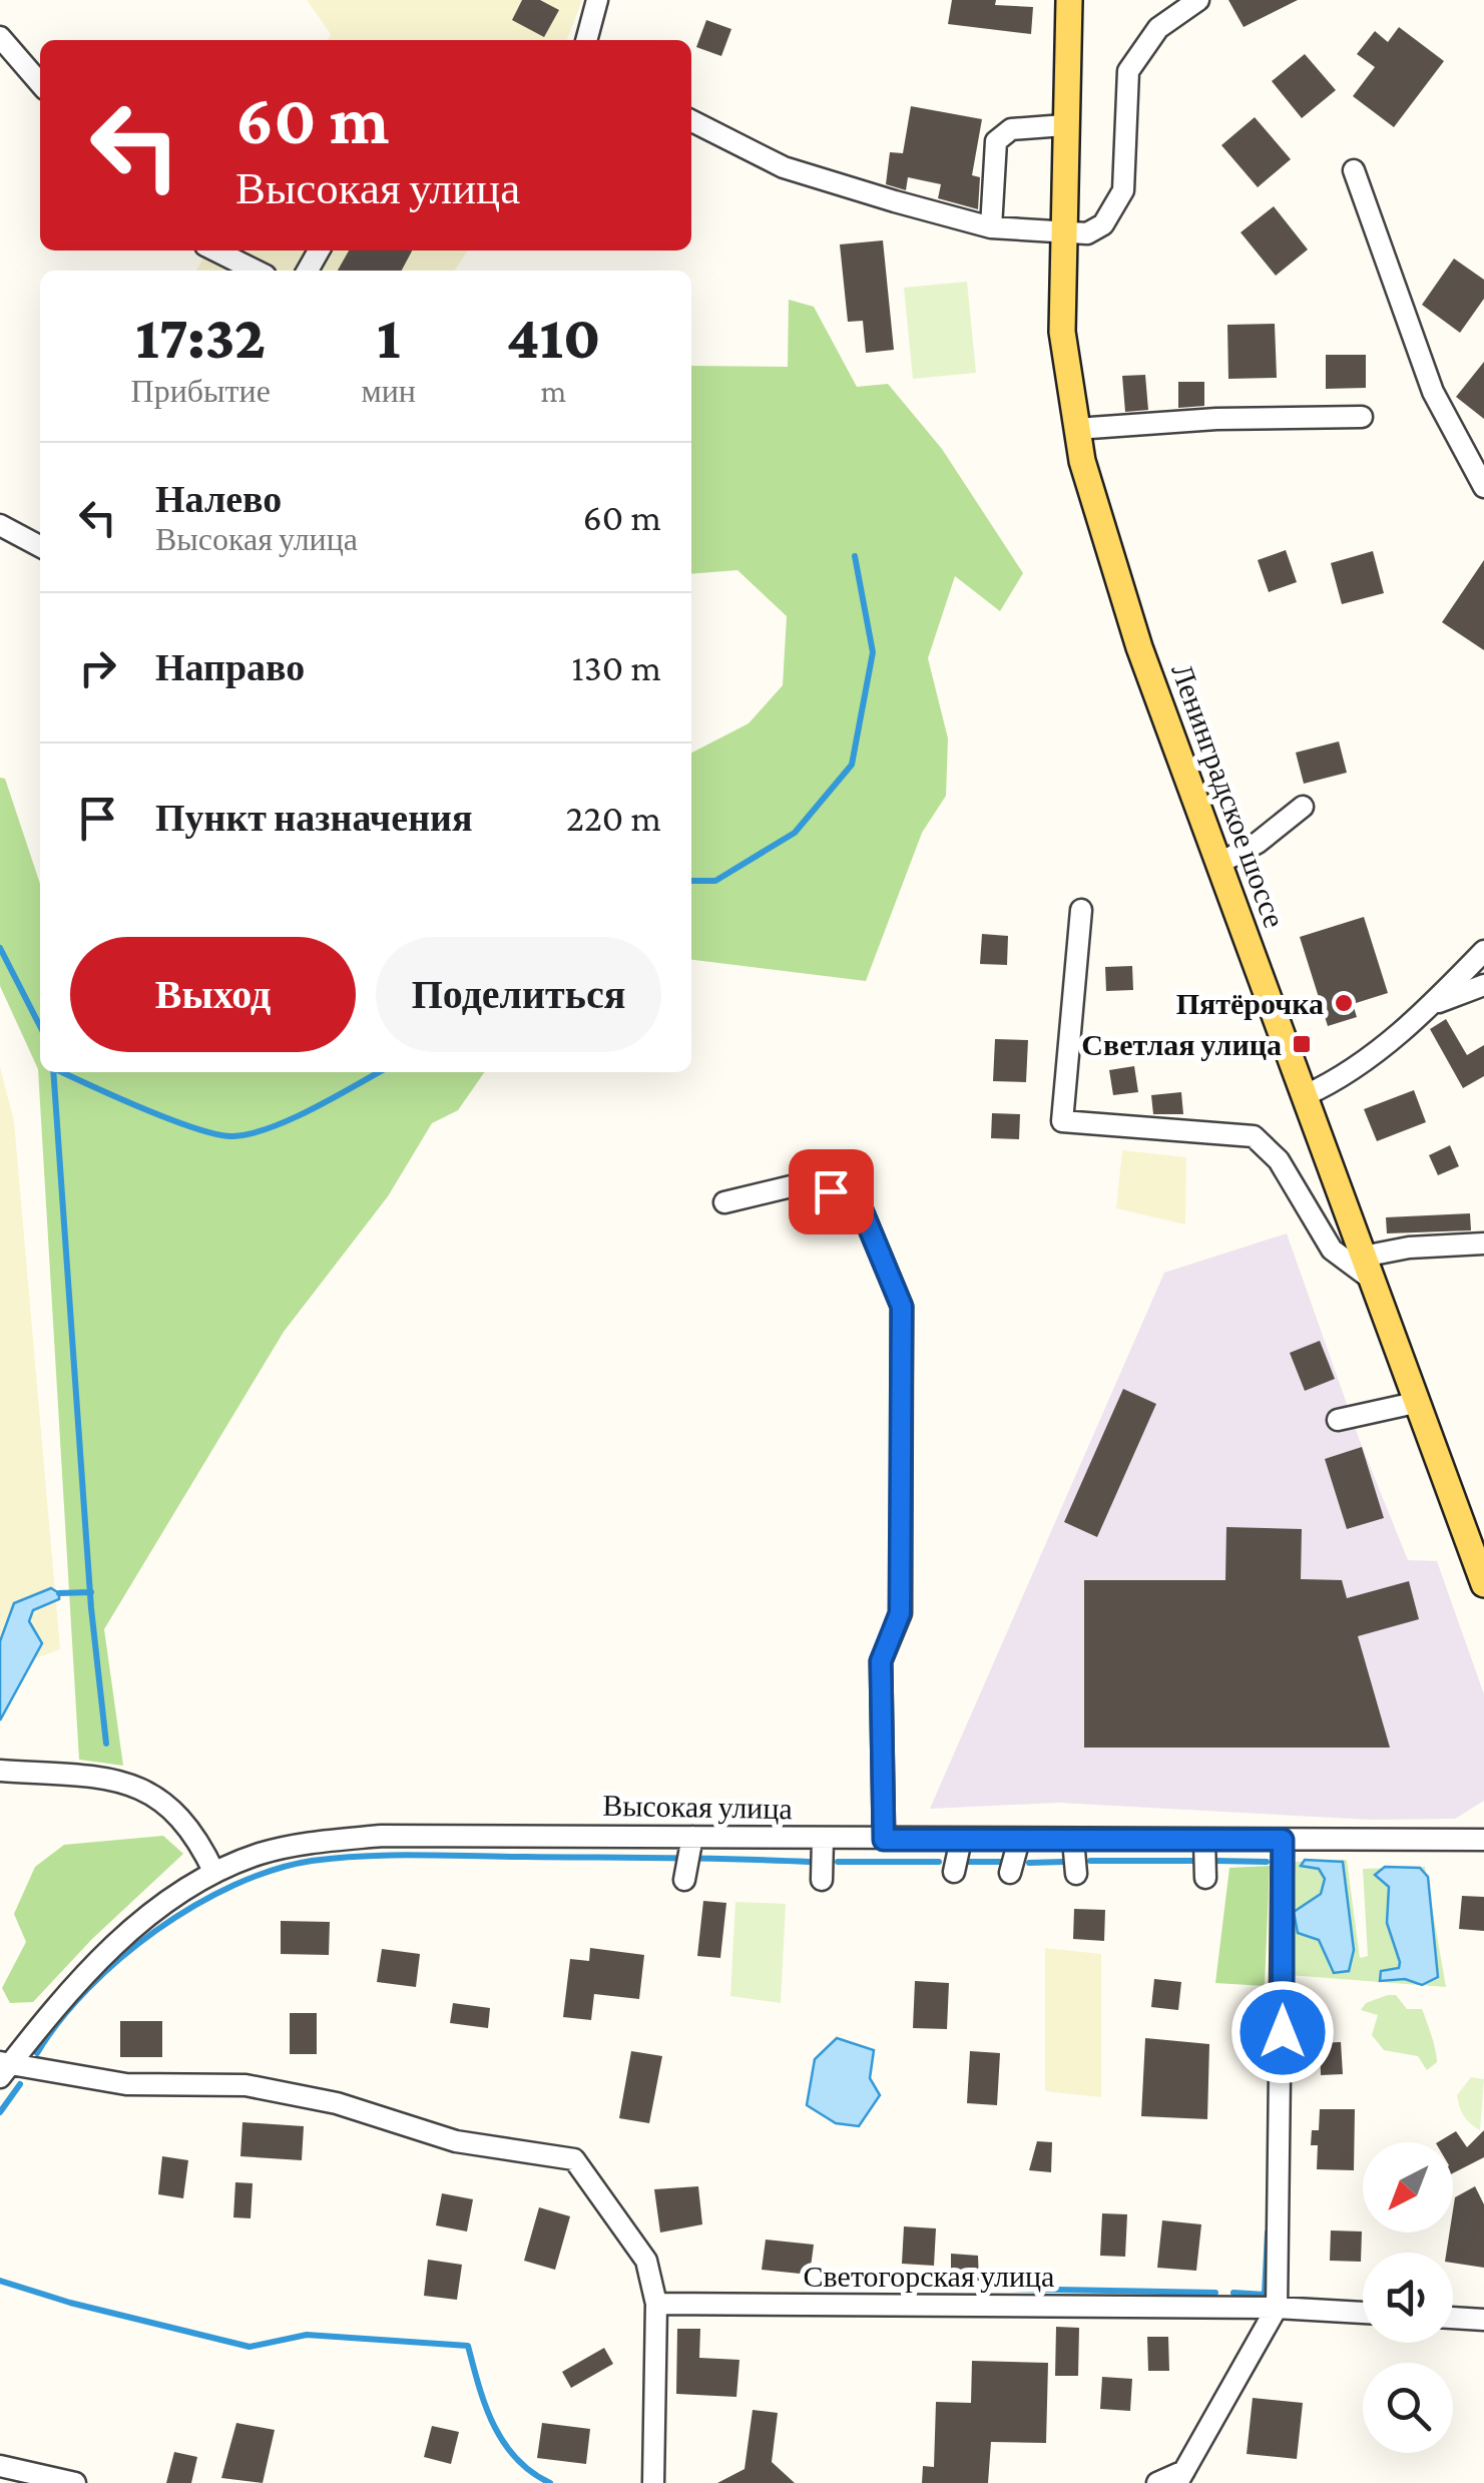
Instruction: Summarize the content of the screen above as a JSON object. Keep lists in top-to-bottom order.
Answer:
{
  "streets": {
    "main road": ["Ленинградское шоссе"],
    "street": ["Высокая улица", "Светогорская улица"]
  },
  "places": {
    "other": ["Пятёрочка"],
    "transit": ["Светлая улица"]
  },
  "north": "bottom left",
  "page": {
    "turn": ["60 m", "Высокая улица"],
    "eta": [
      "17:32",
      "Прибытие",
      "1",
      "мин",
      "410",
      "m"
    ],
    "list": [
      {
        "name": "Налево",
        "note": "Высокая улица",
        "value": "60 m"
      },
      {
        "name": "Направо",
        "value": "130 m"
      },
      {
        "name": "Пункт назначения",
        "value": "220 m"
      }
    ],
    "buttons": ["Выход", "Поделиться"]
  }
}
